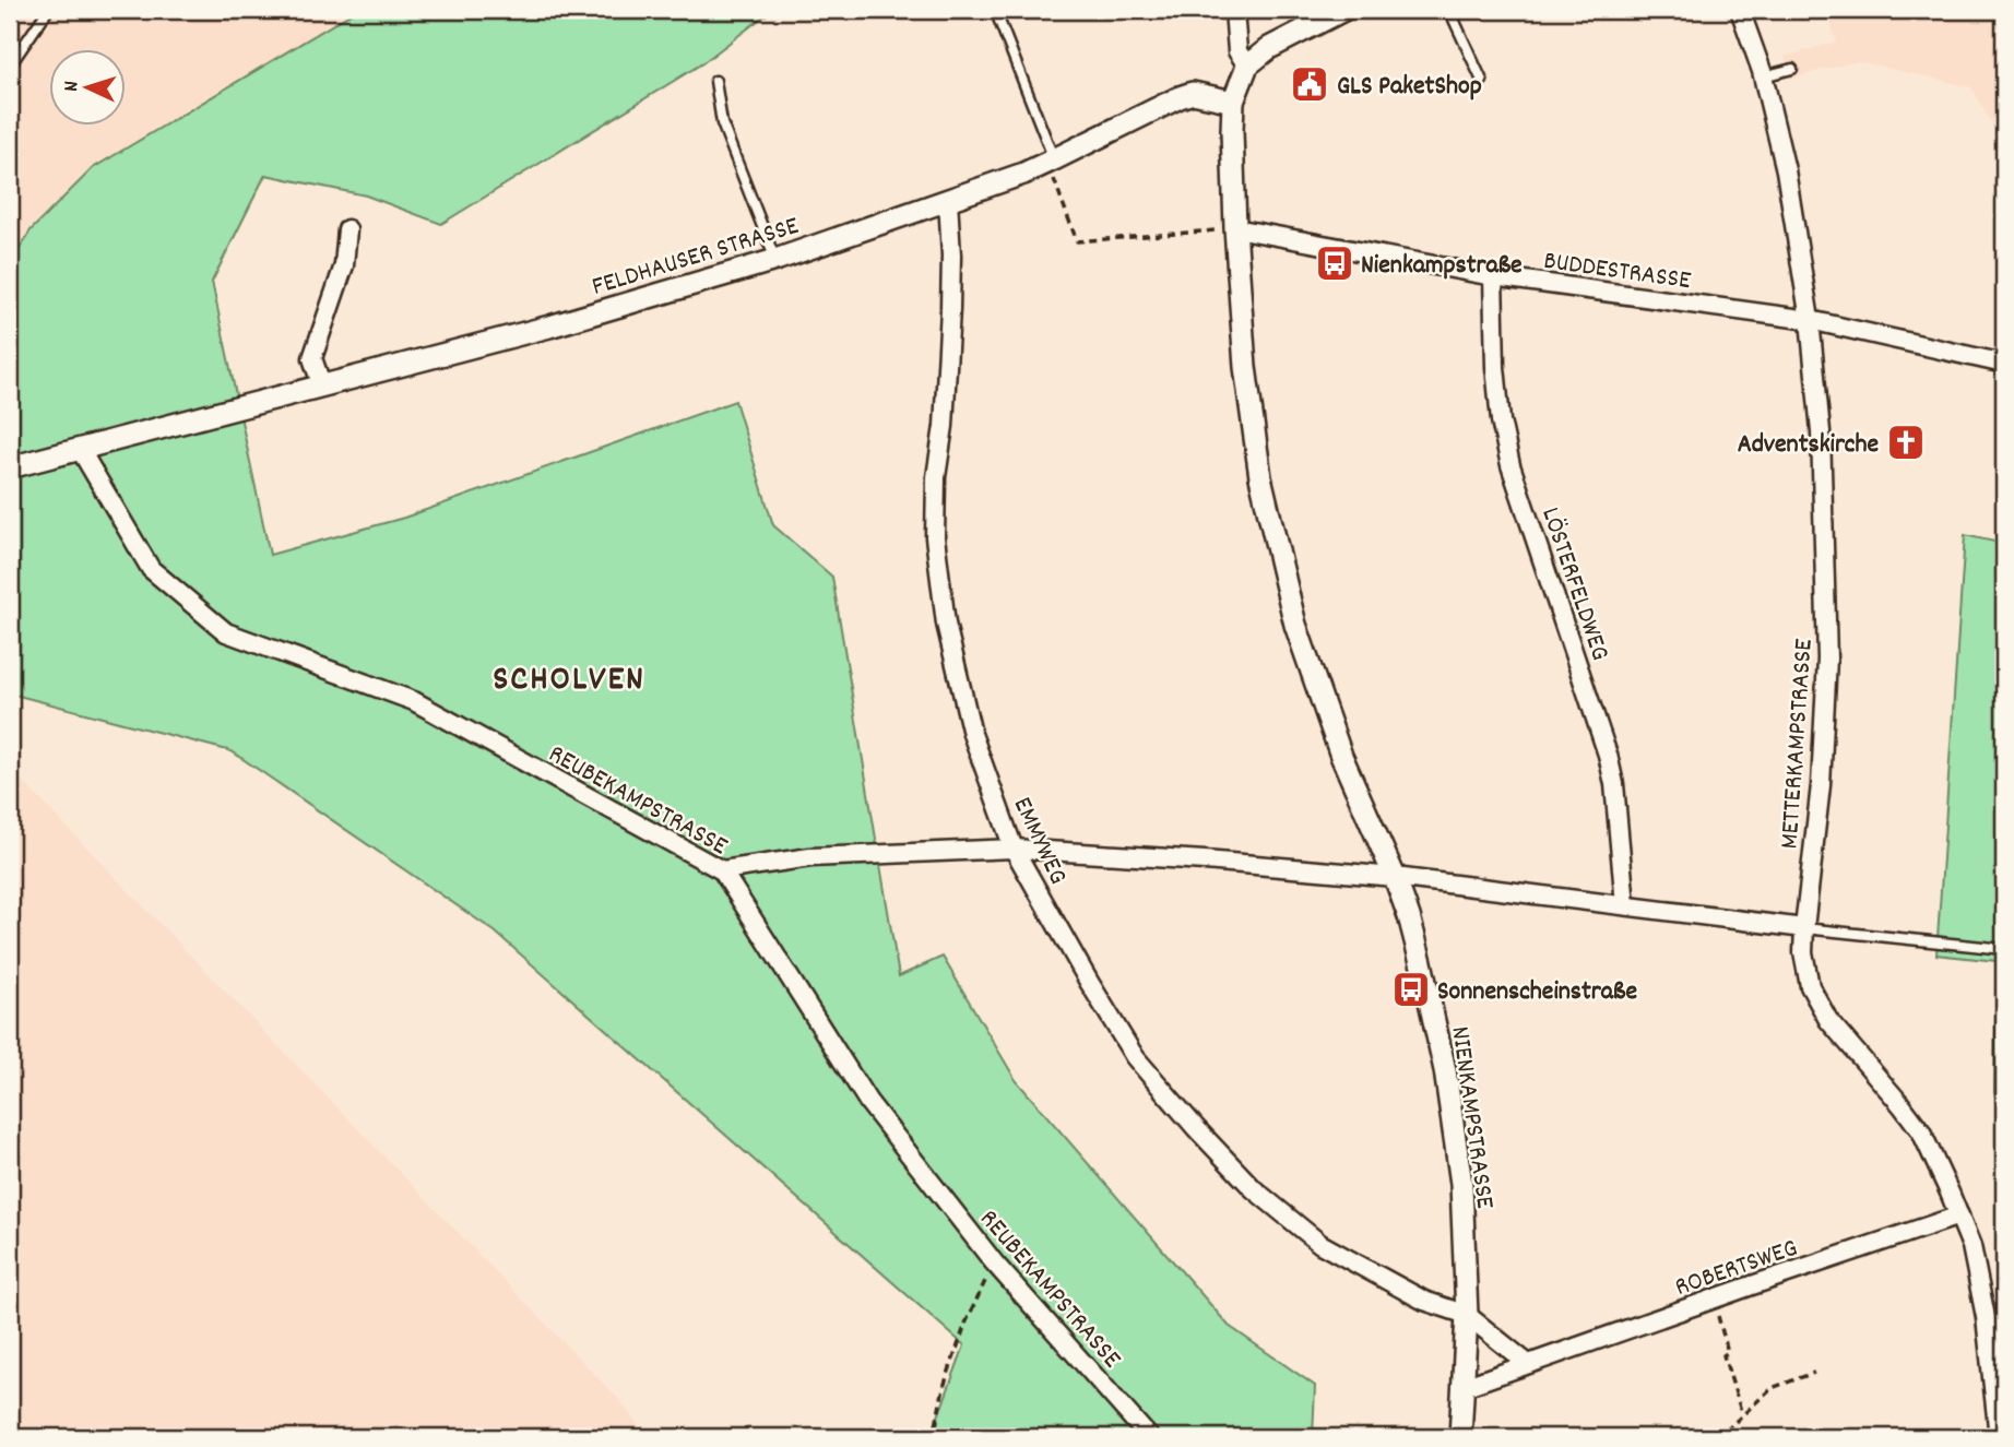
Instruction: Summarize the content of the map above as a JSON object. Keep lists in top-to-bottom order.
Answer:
{
  "streets": {
    "street": [
      "FELDHAUSER STRASSE",
      "BUDDESTRASSE",
      "LÖSTERFELDWEG",
      "METTERKAMPSTRASSE",
      "REUBEKAMPSTRASSE",
      "EMMYWEG",
      "NIENKAMPSTRASSE",
      "ROBERTSWEG"
    ]
  },
  "crossings": [
    ["FELDHAUSER STRASSE", "REUBEKAMPSTRASSE"],
    ["FELDHAUSER STRASSE", "EMMYWEG"],
    ["FELDHAUSER STRASSE", "NIENKAMPSTRASSE"],
    ["BUDDESTRASSE", "LÖSTERFELDWEG"],
    ["BUDDESTRASSE", "METTERKAMPSTRASSE"],
    ["BUDDESTRASSE", "NIENKAMPSTRASSE"],
    ["METTERKAMPSTRASSE", "ROBERTSWEG"],
    ["EMMYWEG", "NIENKAMPSTRASSE"],
    ["NIENKAMPSTRASSE", "ROBERTSWEG"]
  ],
  "districts": ["SCHOLVEN"],
  "places": {
    "public building": ["GLS PaketShop"],
    "bus stop": ["Nienkampstraße", "Sonnenscheinstraße"],
    "church": ["Adventskirche"]
  },
  "north": "left"
}
